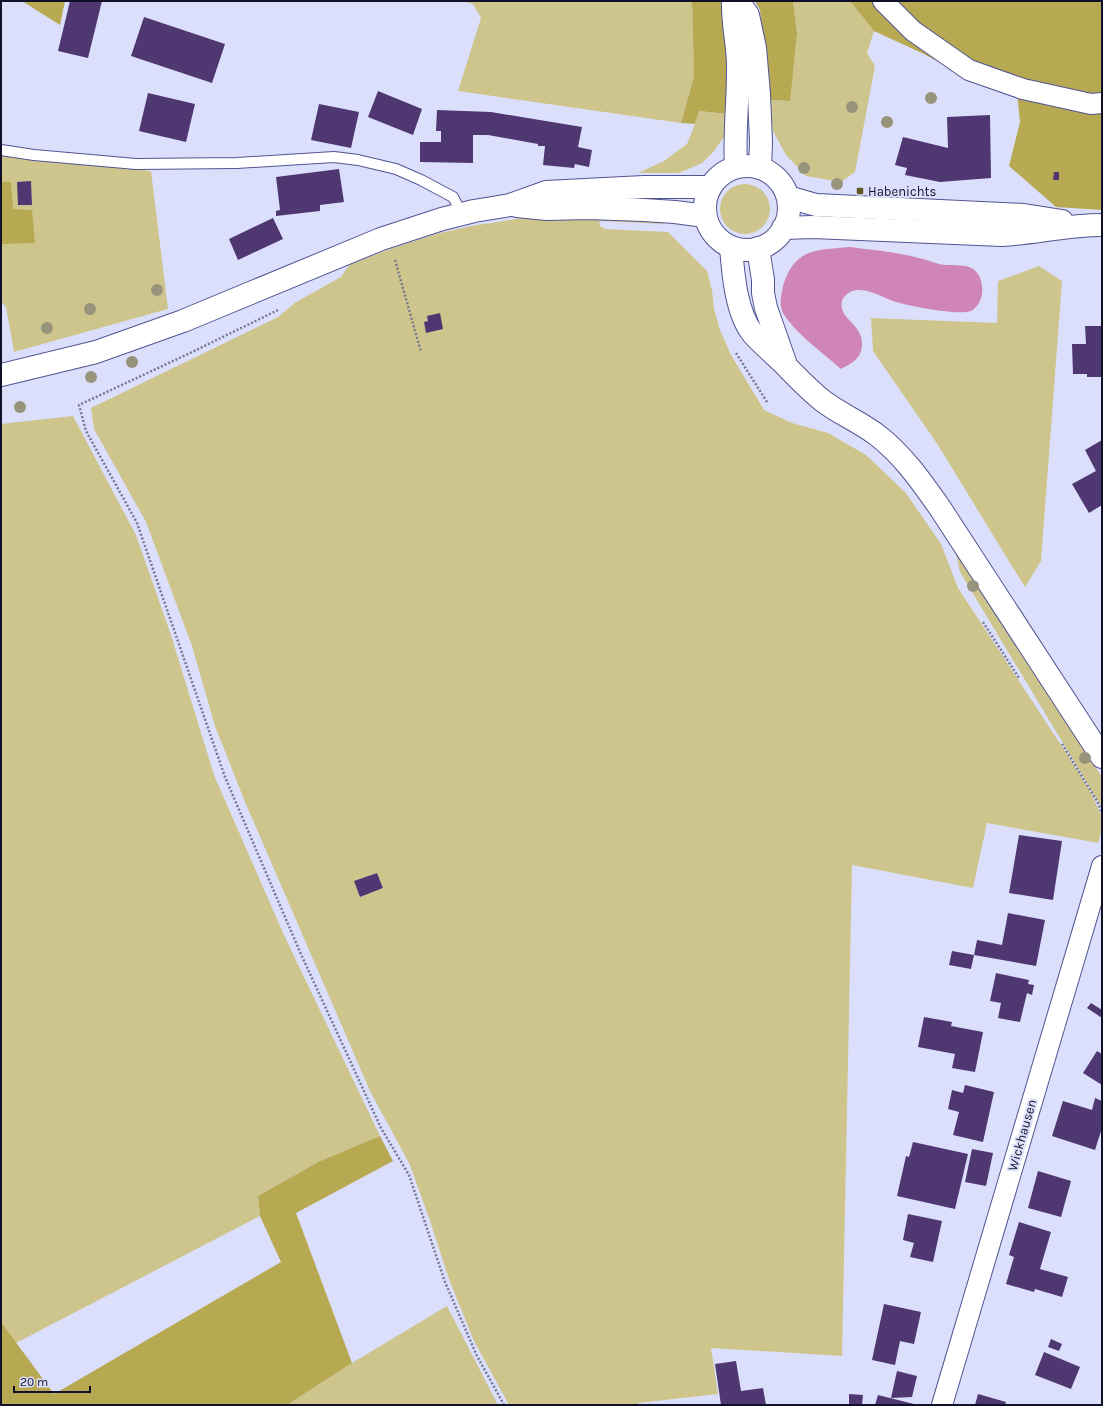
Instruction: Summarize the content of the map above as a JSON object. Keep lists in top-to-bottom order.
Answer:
{
  "streets": {
    "street": ["Wickhausen"]
  },
  "places": {
    "transit": ["Habenichts"]
  },
  "scale_bar": "20 m"
}
